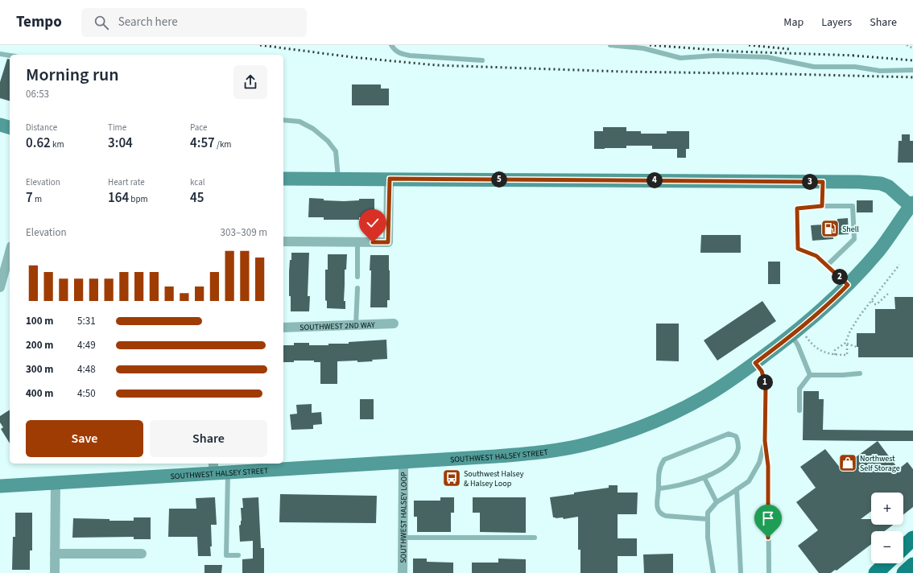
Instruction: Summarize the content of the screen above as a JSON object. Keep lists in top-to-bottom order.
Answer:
{
  "streets": {
    "street": ["SOUTHWEST 2ND WAY", "SOUTHWEST HALSEY STREET", "SOUTHWEST HALSEY LOOP"]
  },
  "crossings": [
    ["SOUTHWEST HALSEY STREET", "SOUTHWEST HALSEY LOOP"]
  ],
  "places": {
    "fuel station": ["Shell"],
    "shop": ["Northwest Self Storage"],
    "bus stop": ["Southwest Halsey & Halsey Loop"]
  },
  "page": {
    "header": "Tempo",
    "search": "Search here",
    "nav": ["Map", "Layers", "Share"],
    "heading": ["Morning run", "06:53"],
    "stats": [
      ["Distance", "0.62 km"],
      ["Time", "3:04"],
      ["Pace", "4:57 /km"],
      ["Elevation", "7 m"],
      ["Heart rate", "164 bpm"],
      ["kcal", "45"]
    ],
    "pins": [
      "5",
      "4",
      "3",
      "2",
      "1"
    ],
    "chart": ["Elevation", "303–309 m"],
    "list": [
      {
        "name": "100 m",
        "note": "5:31"
      },
      {
        "name": "200 m",
        "note": "4:49"
      },
      {
        "name": "300 m",
        "note": "4:48"
      },
      {
        "name": "400 m",
        "note": "4:50"
      }
    ],
    "buttons": ["Save", "Share"],
    "map_buttons": ["+", "−"]
  }
}
